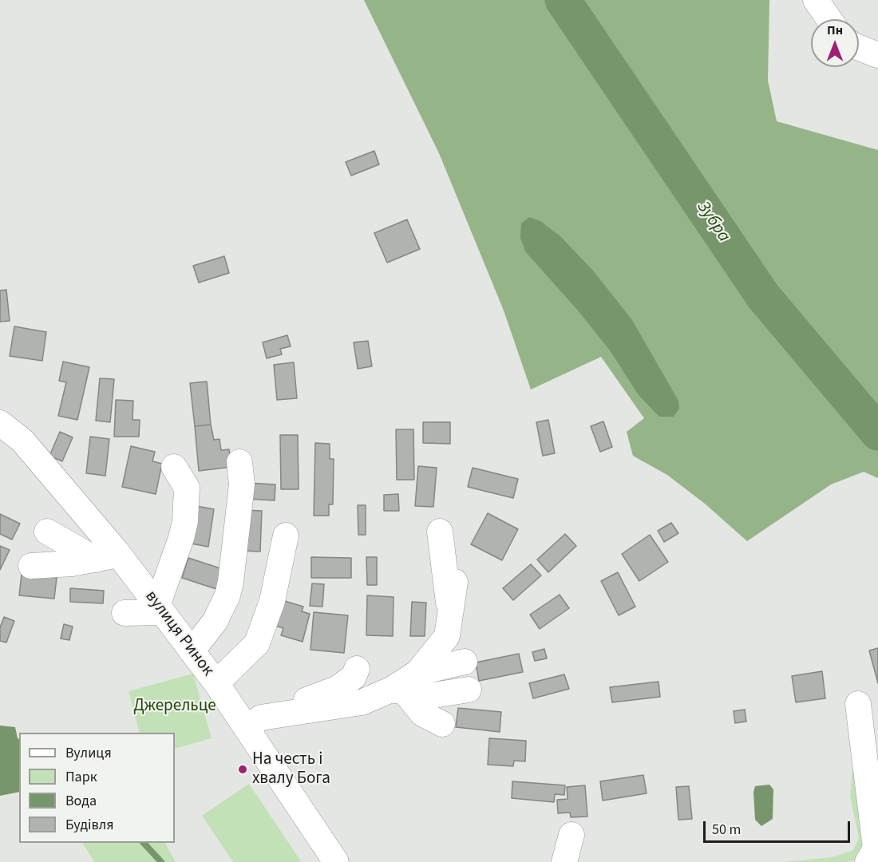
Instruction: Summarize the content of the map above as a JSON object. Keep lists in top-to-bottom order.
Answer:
{
  "streets": {
    "street": ["вулиця Ринок"]
  },
  "water": ["Зубра"],
  "parks": ["Джерельце"],
  "places": ["На честь і хвалу Бога"],
  "legend": [
    "Вулиця",
    "Парк",
    "Вода",
    "Будівля"
  ],
  "scale_bar": "50 m",
  "north": "top"
}
